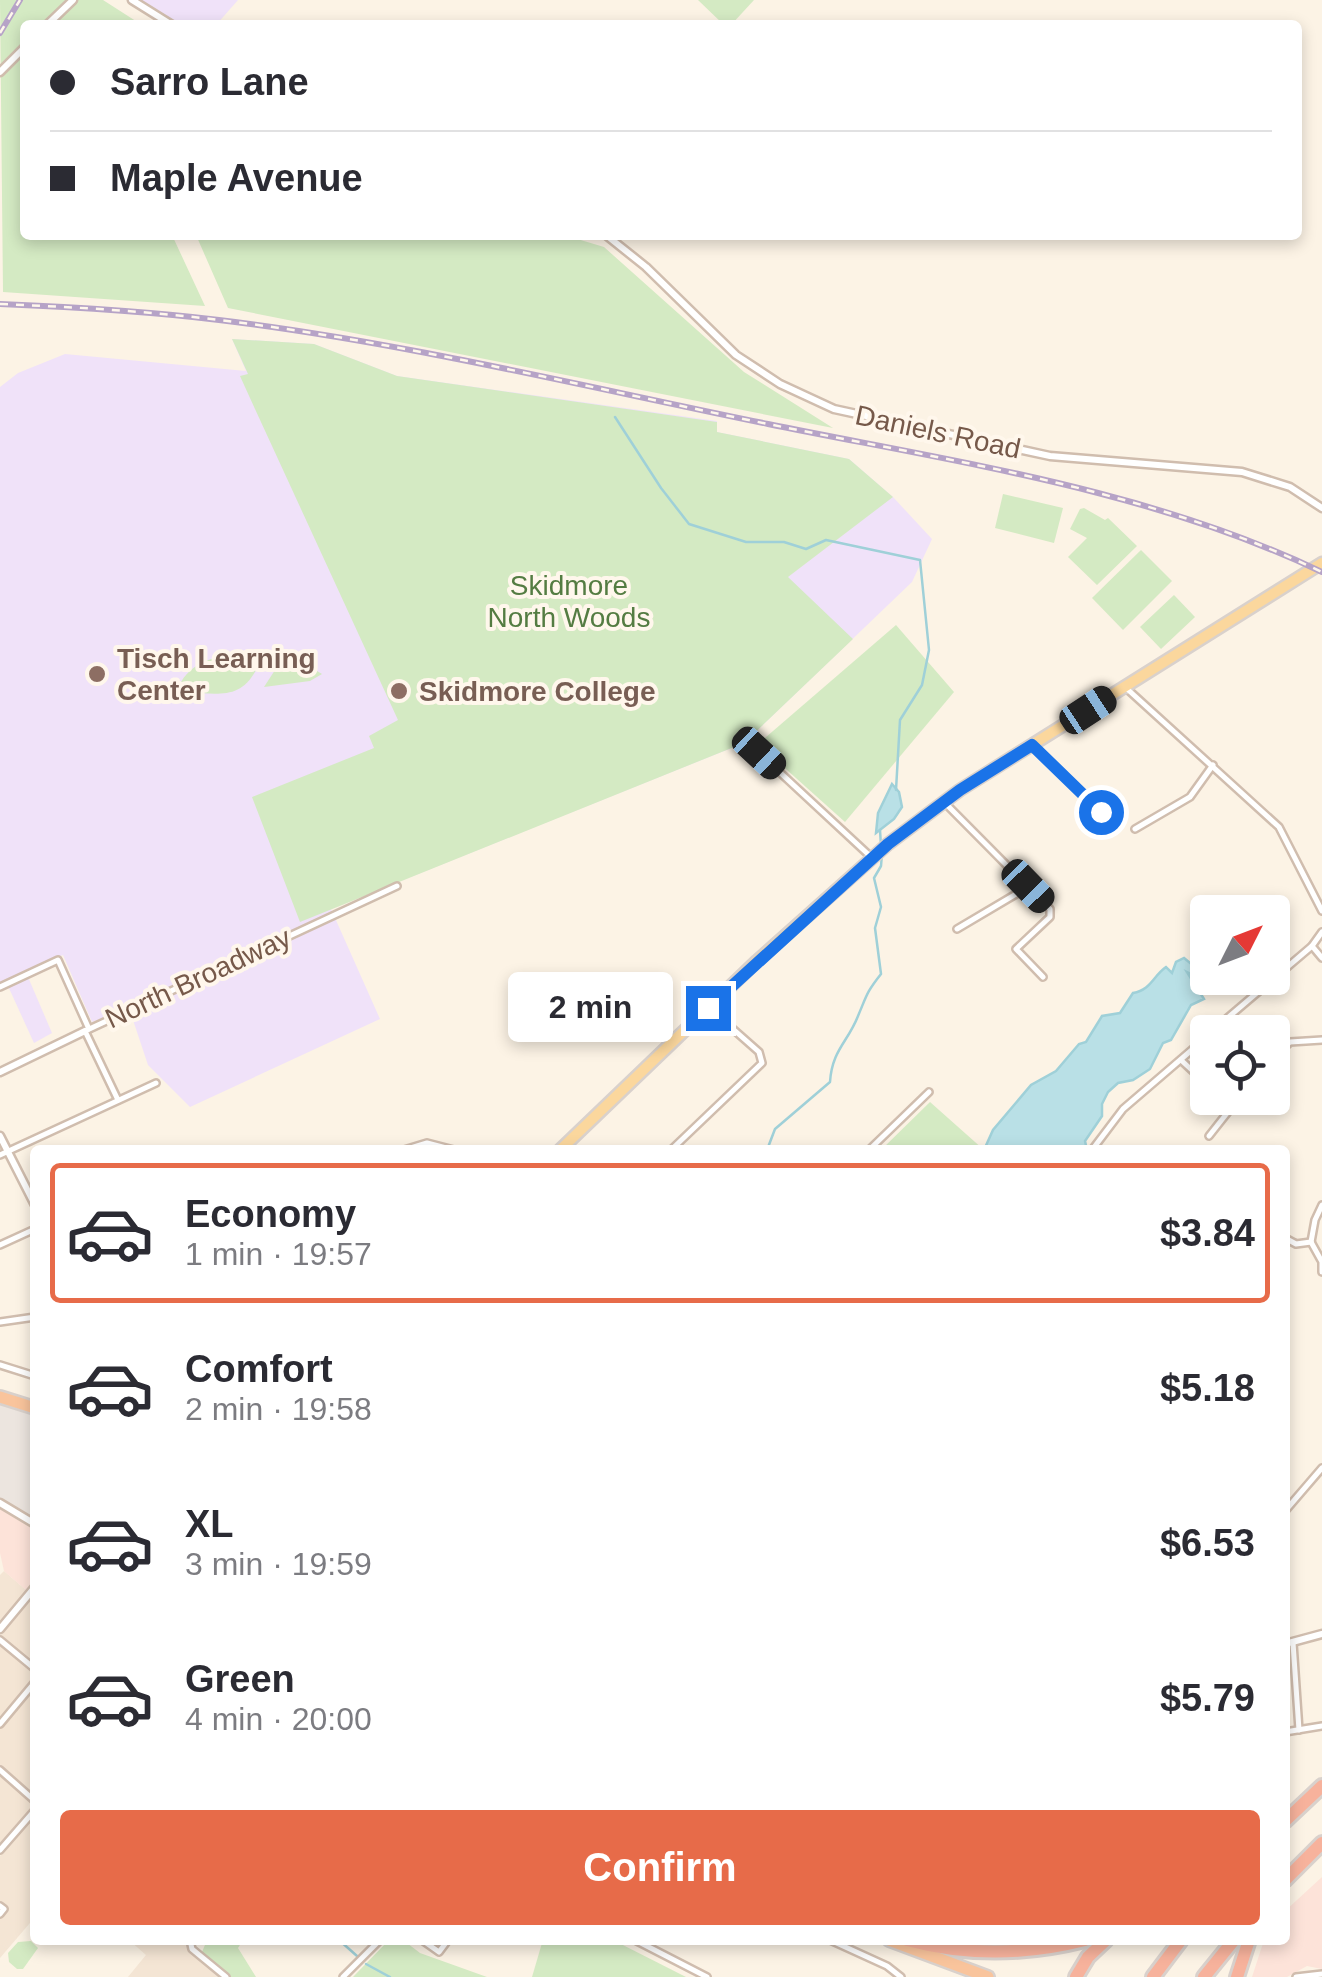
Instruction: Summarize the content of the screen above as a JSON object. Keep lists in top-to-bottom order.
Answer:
{
  "streets": {
    "street": ["Daniels Road", "North Broadway"]
  },
  "parks": ["Skidmore North Woods"],
  "places": ["Tisch Learning Center", "Skidmore College"],
  "north": "top right",
  "page": {
    "banner": ["Sarro Lane", "Maple Avenue"],
    "bubble": "2 min",
    "list": [
      {
        "name": "Economy",
        "note": "1 min · 19:57",
        "value": "$3.84"
      },
      {
        "name": "Comfort",
        "note": "2 min · 19:58",
        "value": "$5.18"
      },
      {
        "name": "XL",
        "note": "3 min · 19:59",
        "value": "$6.53"
      },
      {
        "name": "Green",
        "note": "4 min · 20:00",
        "value": "$5.79"
      }
    ],
    "buttons": "Confirm"
  }
}
